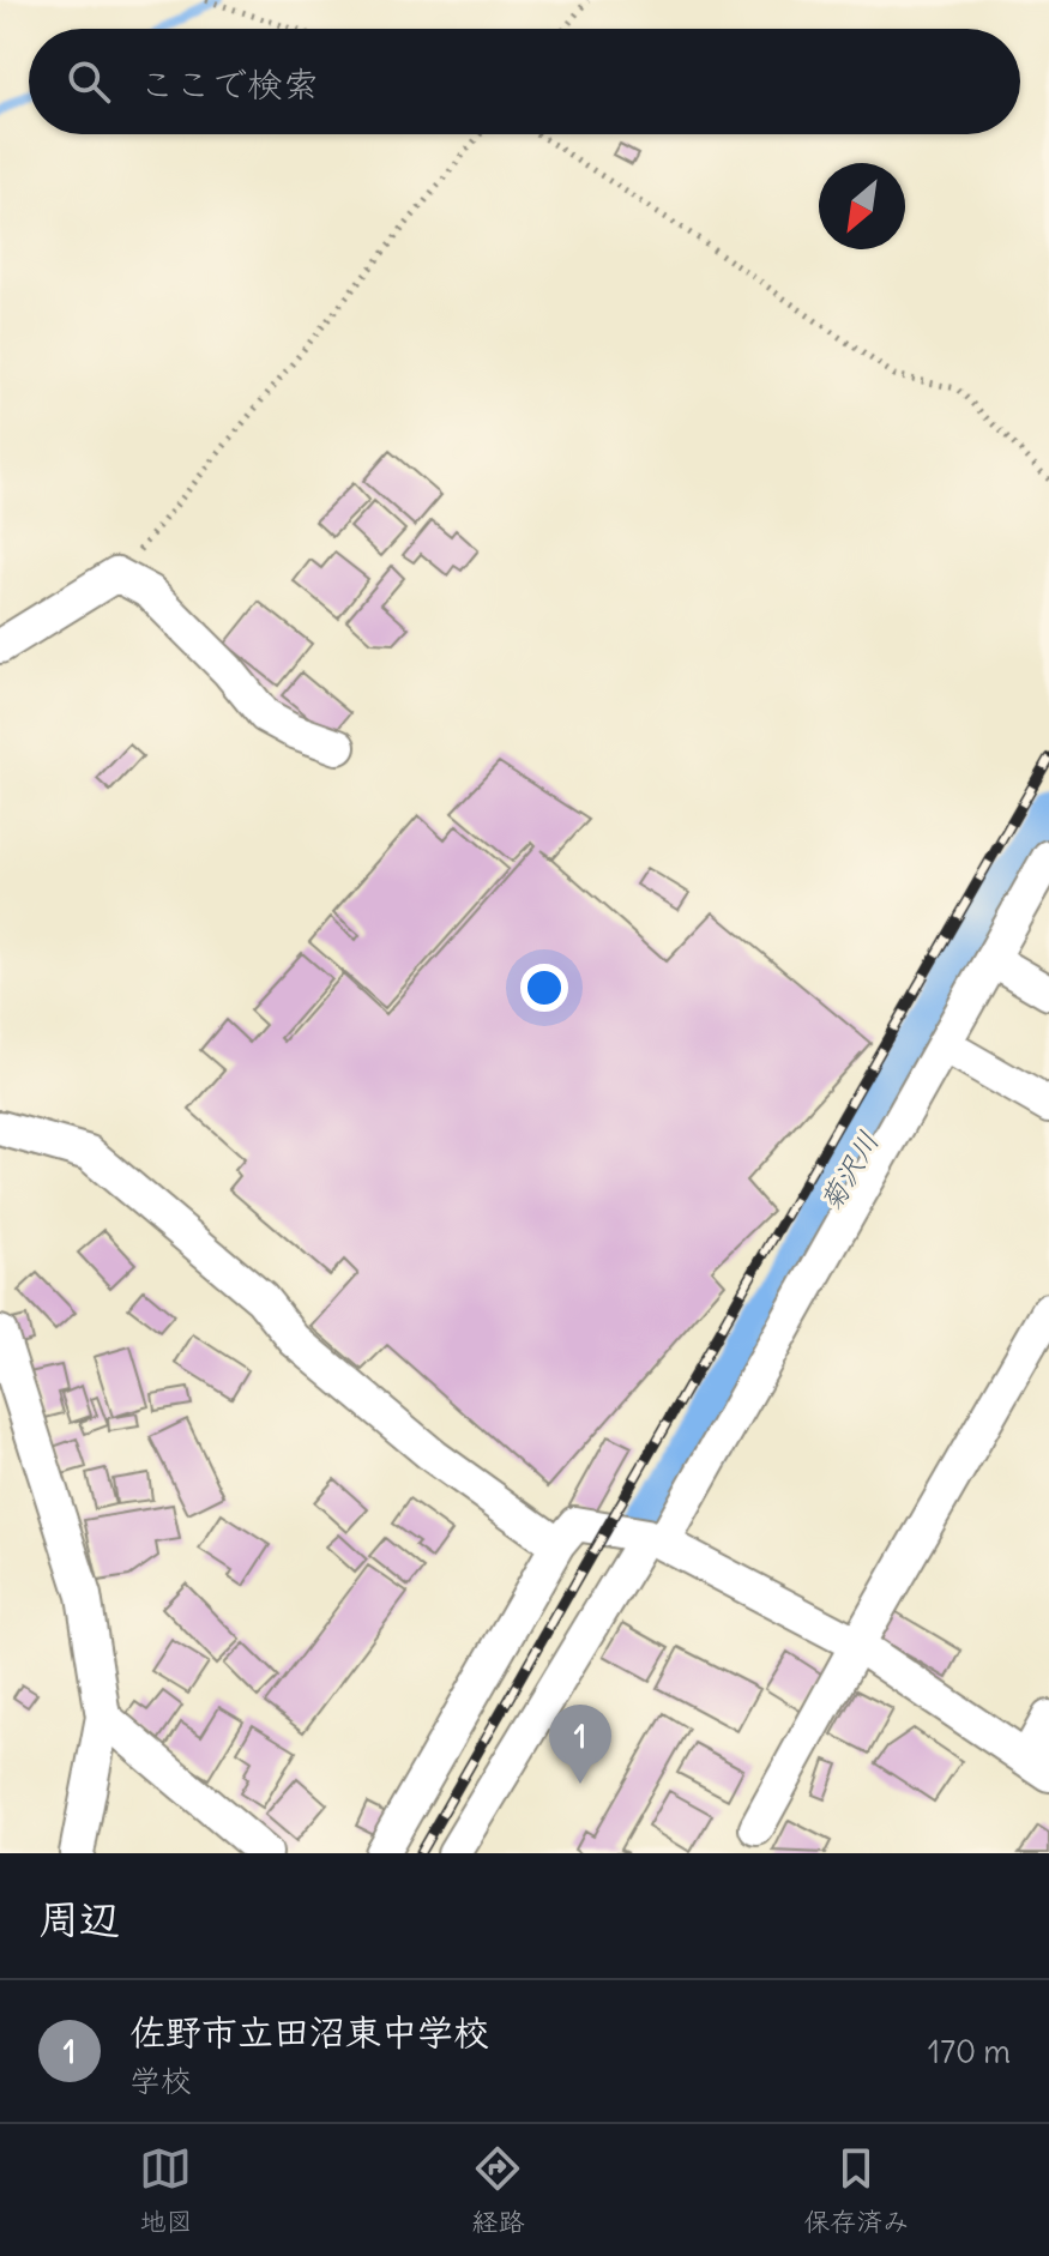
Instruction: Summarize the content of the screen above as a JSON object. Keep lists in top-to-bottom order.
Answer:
{
  "water": ["菊沢川"],
  "north": "bottom left",
  "page": {
    "search": "ここで検索",
    "pins": "1",
    "heading": "周辺",
    "list": [
      {
        "mark": "1",
        "name": "佐野市立田沼東中学校",
        "note": "学校",
        "value": "170 m"
      }
    ],
    "nav": ["地図", "経路", "保存済み"]
  }
}
